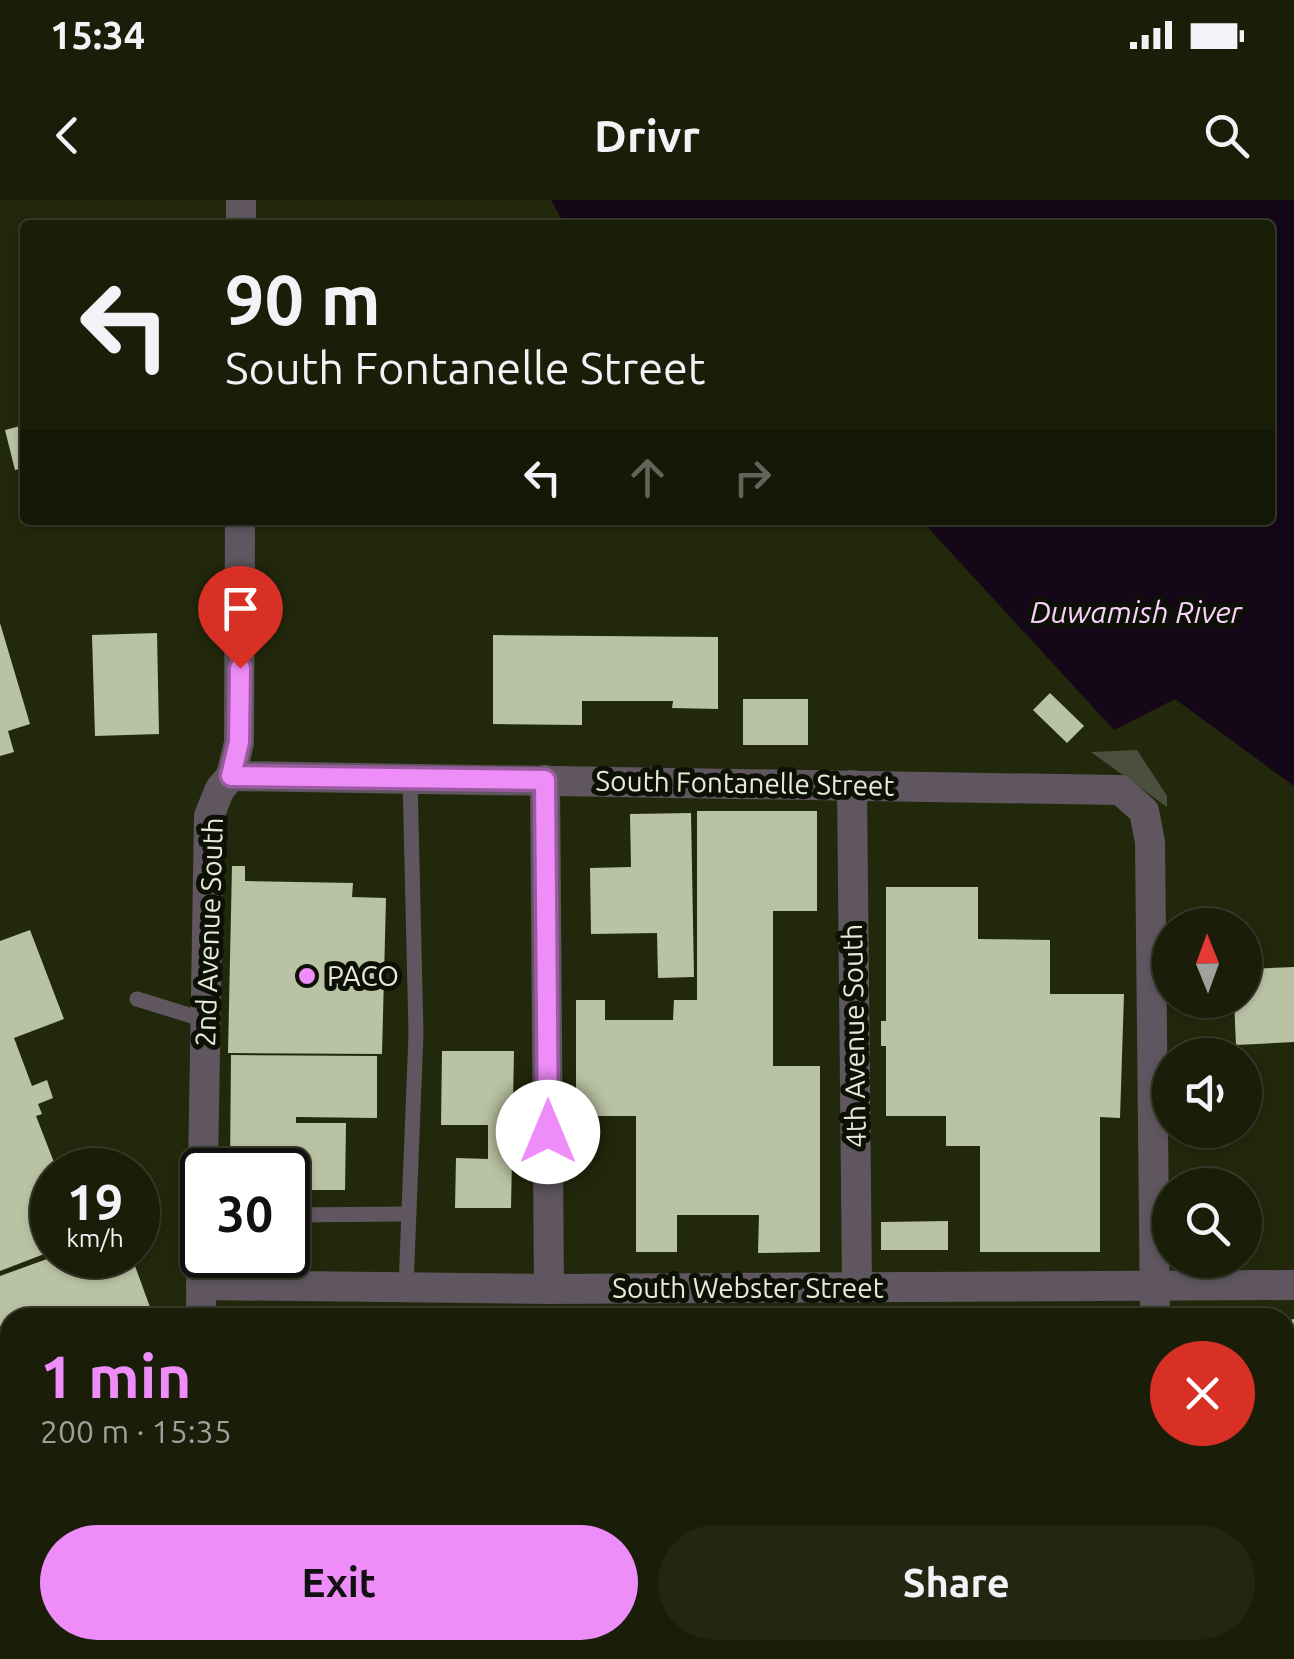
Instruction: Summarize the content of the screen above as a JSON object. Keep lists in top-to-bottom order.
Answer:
{
  "streets": {
    "street": [
      "South Fontanelle Street",
      "2nd Avenue South",
      "4th Avenue South",
      "South Webster Street"
    ]
  },
  "crossings": [
    ["South Fontanelle Street", "2nd Avenue South"],
    ["South Fontanelle Street", "4th Avenue South"],
    ["South Fontanelle Street", "South Webster Street"],
    ["4th Avenue South", "South Webster Street"]
  ],
  "water": ["Duwamish River"],
  "places": ["PACO"],
  "north": "top",
  "page": {
    "status": "15:34",
    "header": "Drivr",
    "turn": ["90 m", "South Fontanelle Street"],
    "speed": "19 km/h",
    "limit": "30",
    "heading": ["1 min", "200 m · 15:35"],
    "buttons": ["Exit", "Share"]
  }
}
